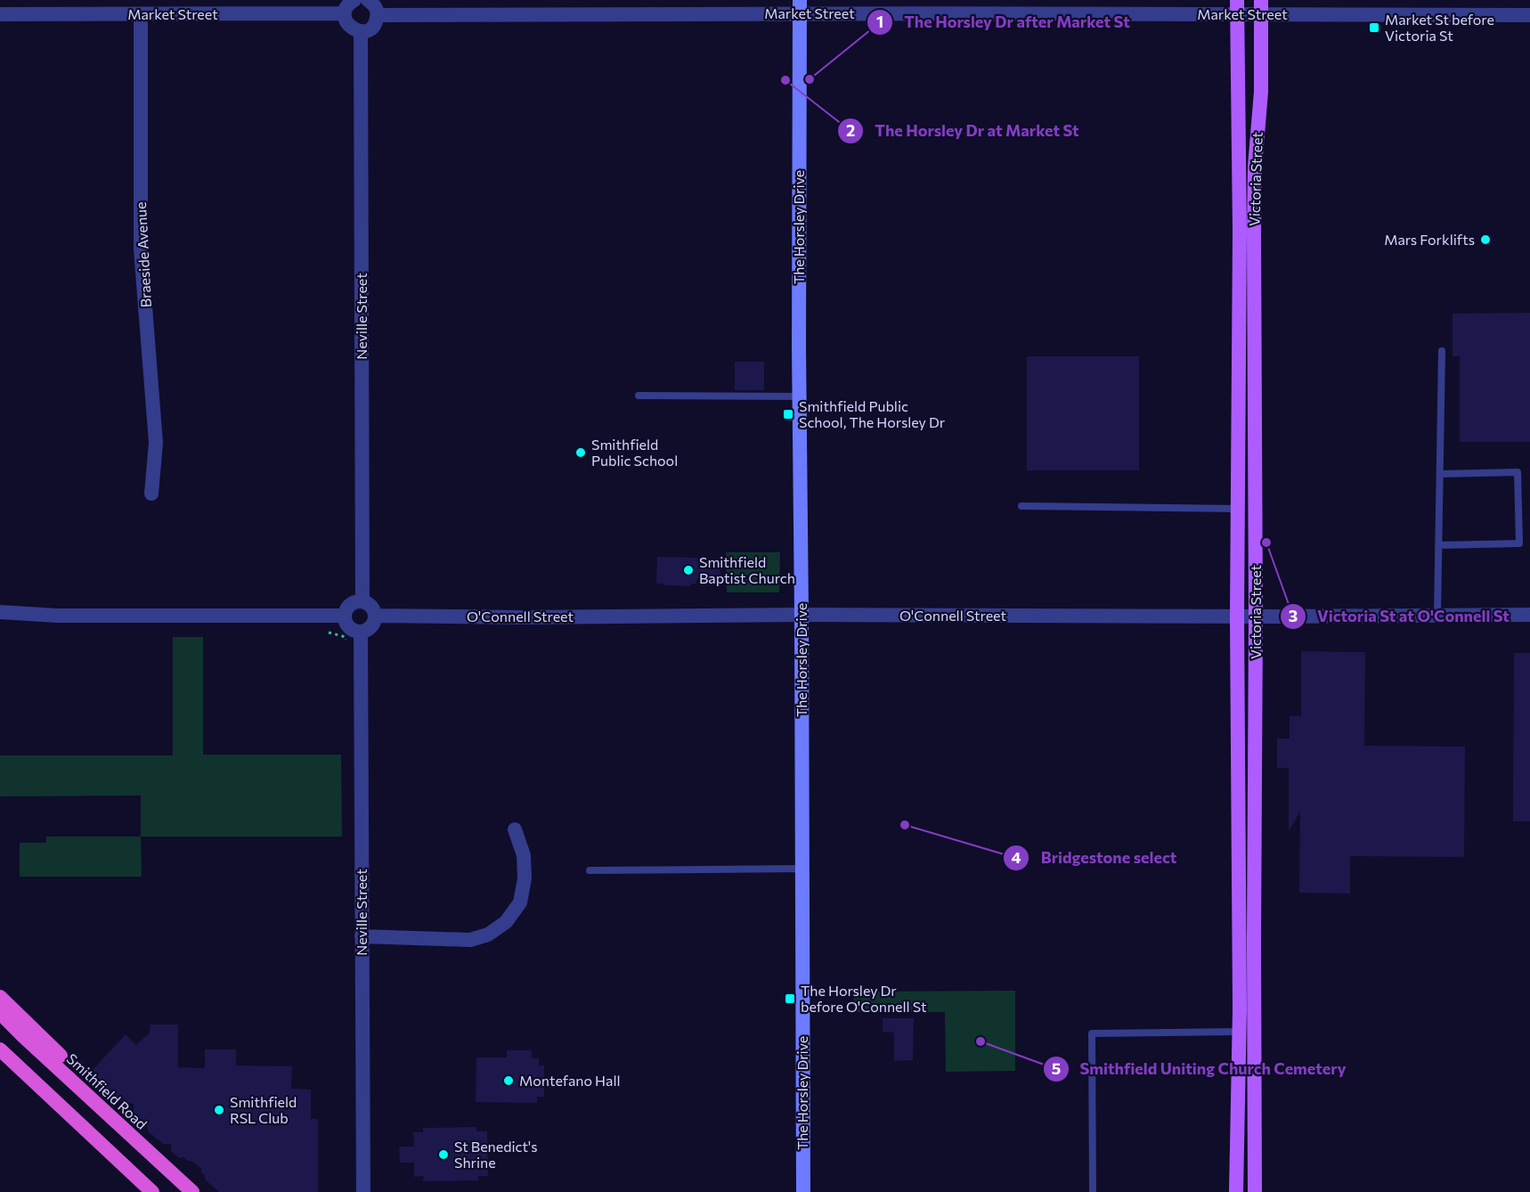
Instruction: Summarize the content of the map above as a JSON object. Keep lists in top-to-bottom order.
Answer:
{
  "streets": {
    "highway": ["Smithfield Road"],
    "main road": ["Victoria Street", "The Horsley Drive"],
    "street": [
      "Market Street",
      "Braeside Avenue",
      "Neville Street",
      "O'Connell Street"
    ]
  },
  "crossings": [
    ["Market Street", "Victoria Street"],
    ["Market Street", "The Horsley Drive"],
    ["Market Street", "Braeside Avenue"],
    ["Victoria Street", "O'Connell Street"],
    ["The Horsley Drive", "O'Connell Street"],
    ["Neville Street", "O'Connell Street"]
  ],
  "places": {
    "transit": ["Market St before Victoria St", "Smithfield Public School, The Horsley Dr", "The Horsley Dr before O'Connell St"],
    "other": [
      "The Horsley Dr after Market St",
      "The Horsley Dr at Market St",
      "Mars Forklifts",
      "Smithfield Public School",
      "Victoria St at O'Connell St",
      "Smithfield Baptist Church",
      "Bridgestone select",
      "Smithfield Uniting Church Cemetery",
      "Montefano Hall",
      "Smithfield RSL Club",
      "St Benedict's Shrine"
    ]
  }
}
